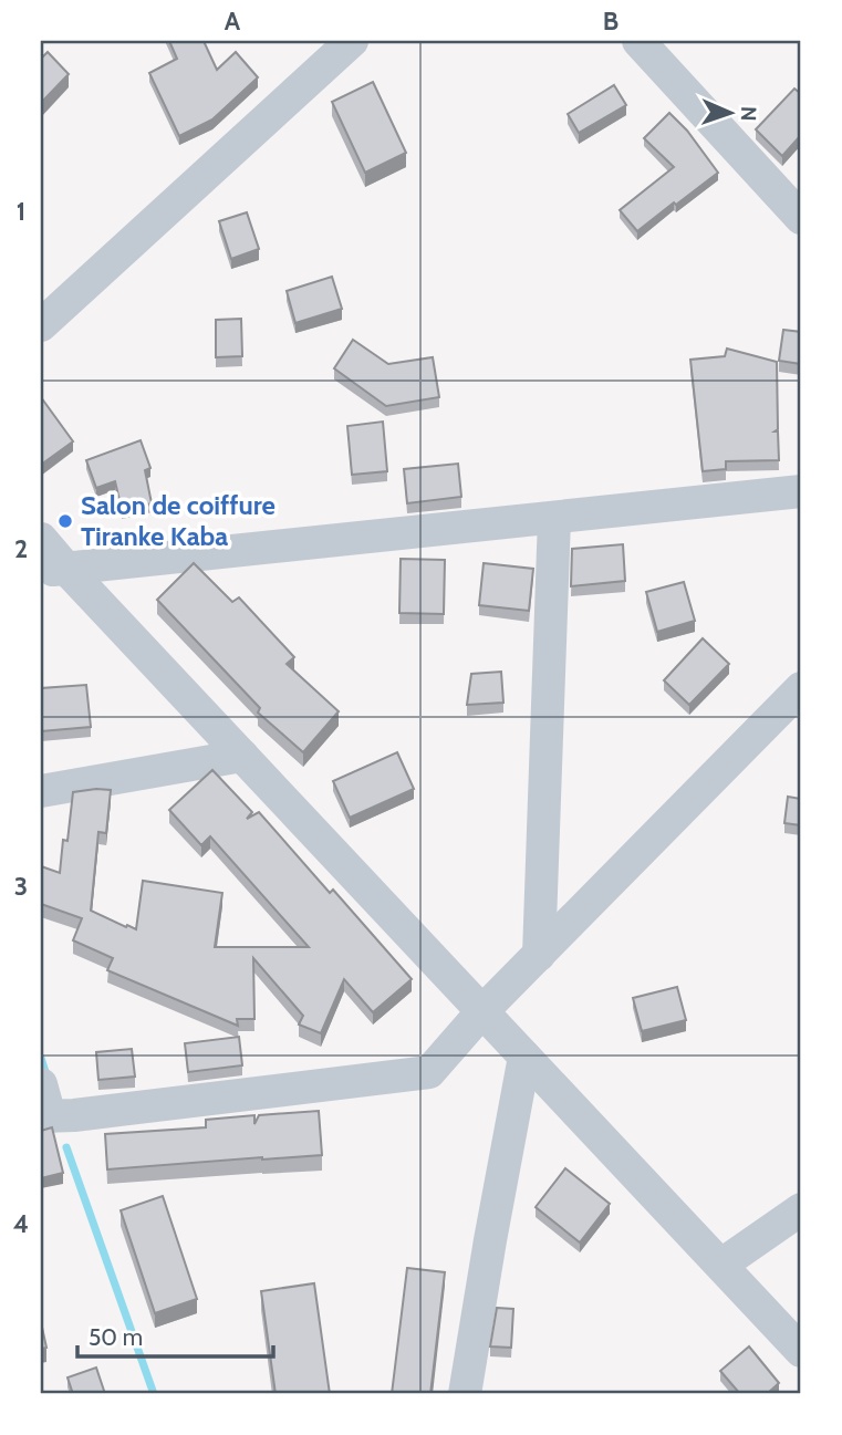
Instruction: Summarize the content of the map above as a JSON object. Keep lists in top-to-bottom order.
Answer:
{
  "places": ["Salon de coiffure Tiranke Kaba"],
  "scale_bar": "50 m",
  "north": "right",
  "grid": {
    "columns": ["A", "B"],
    "rows": [
      "1",
      "2",
      "3",
      "4"
    ]
  }
}
